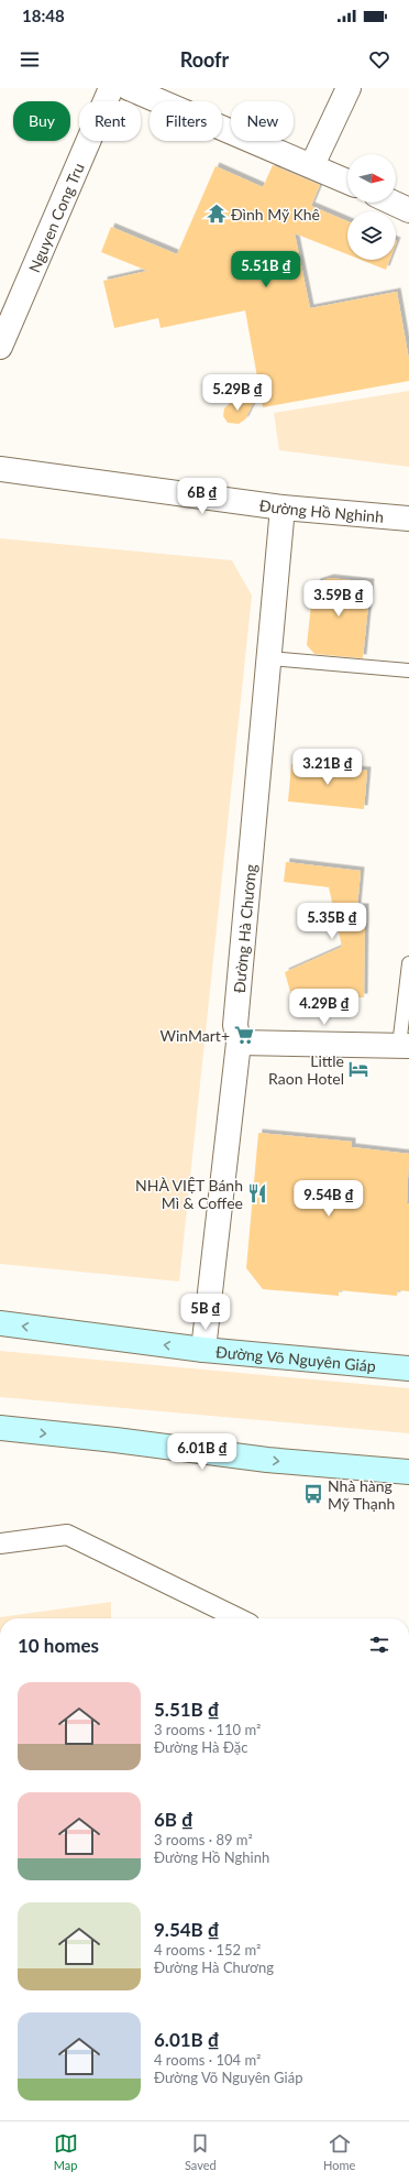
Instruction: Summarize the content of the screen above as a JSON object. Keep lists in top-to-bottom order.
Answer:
{
  "streets": {
    "main road": ["Đường Võ Nguyên Giáp"],
    "street": ["Nguyen Cong Tru", "Đường Hồ Nghinh", "Đường Hà Chương"]
  },
  "crossings": [
    ["Đường Hồ Nghinh", "Đường Hà Chương"],
    ["Đường Hà Chương", "Đường Võ Nguyên Giáp"]
  ],
  "places": {
    "temple": ["Đình Mỹ Khê"],
    "supermarket": ["WinMart+"],
    "hotel": ["Little Raon Hotel"],
    "restaurant": ["NHÀ VIỆT Bánh Mì & Coffee"],
    "bus stop": ["Nhà hàng Mỹ Thạnh"]
  },
  "north": "right",
  "page": {
    "status": "18:48",
    "header": "Roofr",
    "chip": [
      "Buy",
      "Rent",
      "Filters",
      "New"
    ],
    "price": [
      "5.51B ₫",
      "5.29B ₫",
      "6B ₫",
      "3.59B ₫",
      "3.21B ₫",
      "5.35B ₫",
      "4.29B ₫",
      "9.54B ₫",
      "5B ₫",
      "6.01B ₫"
    ],
    "heading": "10 homes",
    "list": [
      {
        "name": "5.51B ₫",
        "note": "3 rooms · 110 m² · Đường Hà Đặc"
      },
      {
        "name": "6B ₫",
        "note": "3 rooms · 89 m² · Đường Hồ Nghinh"
      },
      {
        "name": "9.54B ₫",
        "note": "4 rooms · 152 m² · Đường Hà Chương"
      },
      {
        "name": "6.01B ₫",
        "note": "4 rooms · 104 m² · Đường Võ Nguyên Giáp"
      }
    ],
    "tabs": ["Map", "Saved", "Home"]
  }
}
